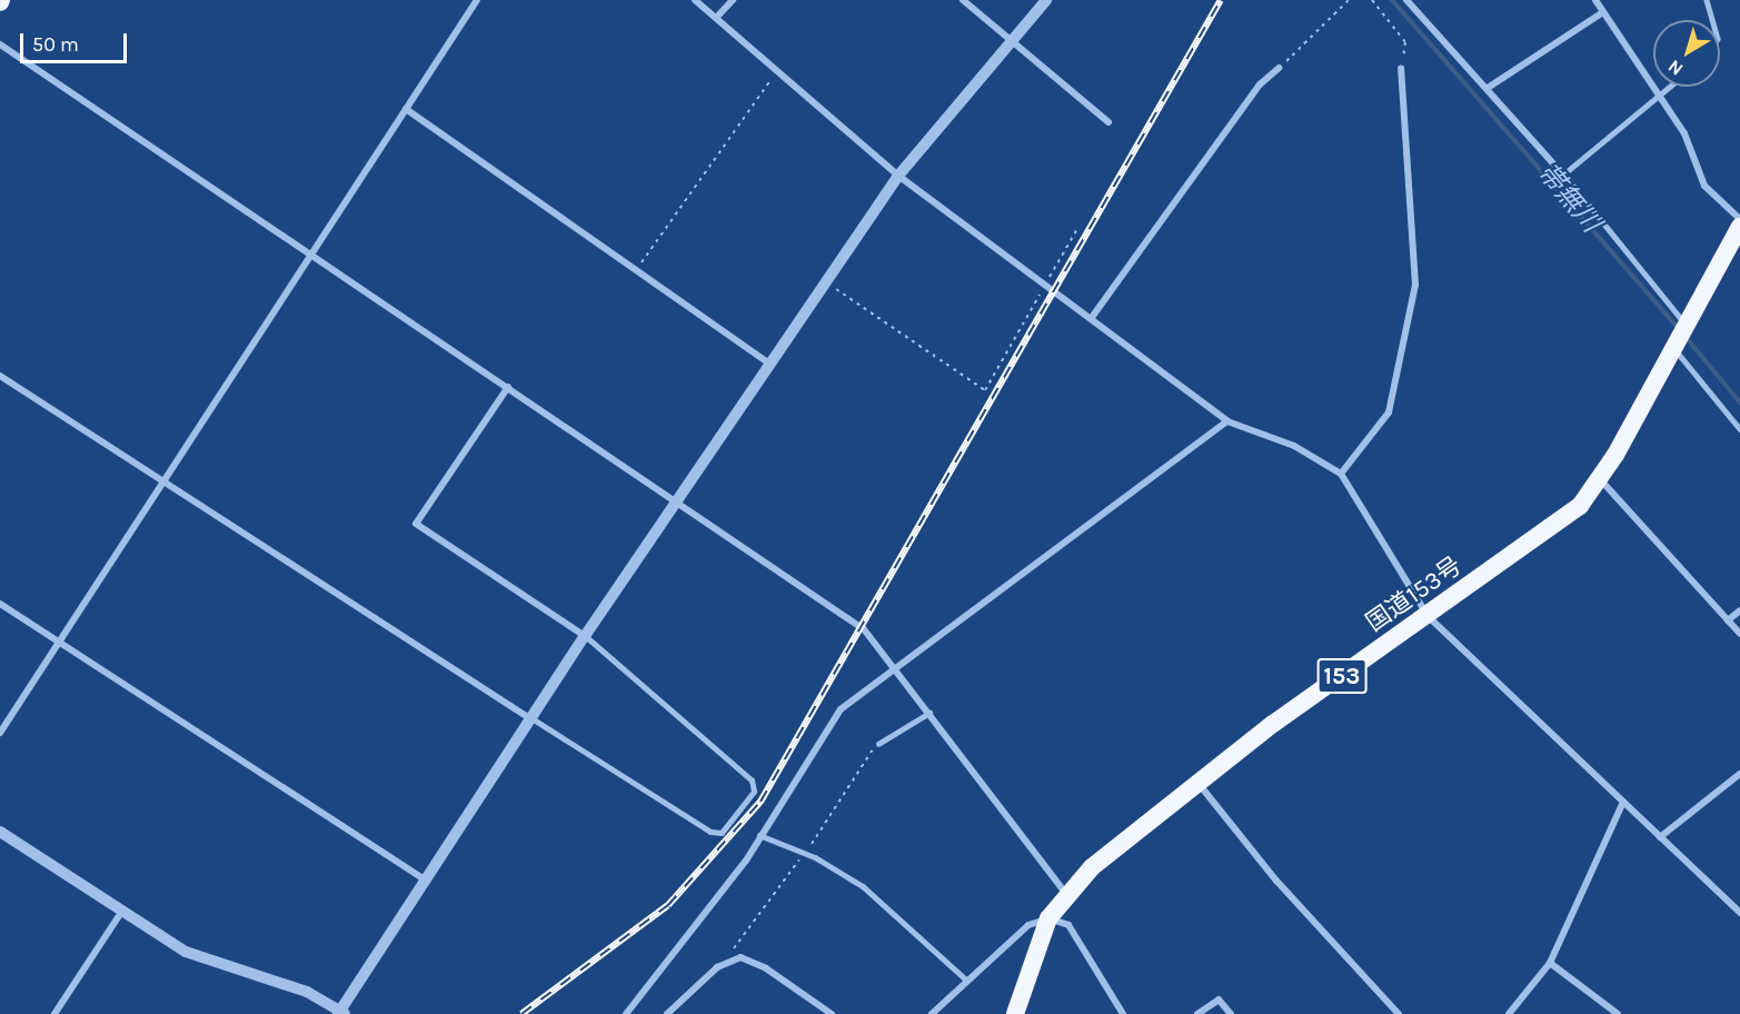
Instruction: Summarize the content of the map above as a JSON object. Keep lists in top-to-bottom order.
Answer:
{
  "streets": {
    "highway": ["国道153号", "153"]
  },
  "water": ["帯無川"],
  "scale_bar": "50 m",
  "north": "bottom left"
}
